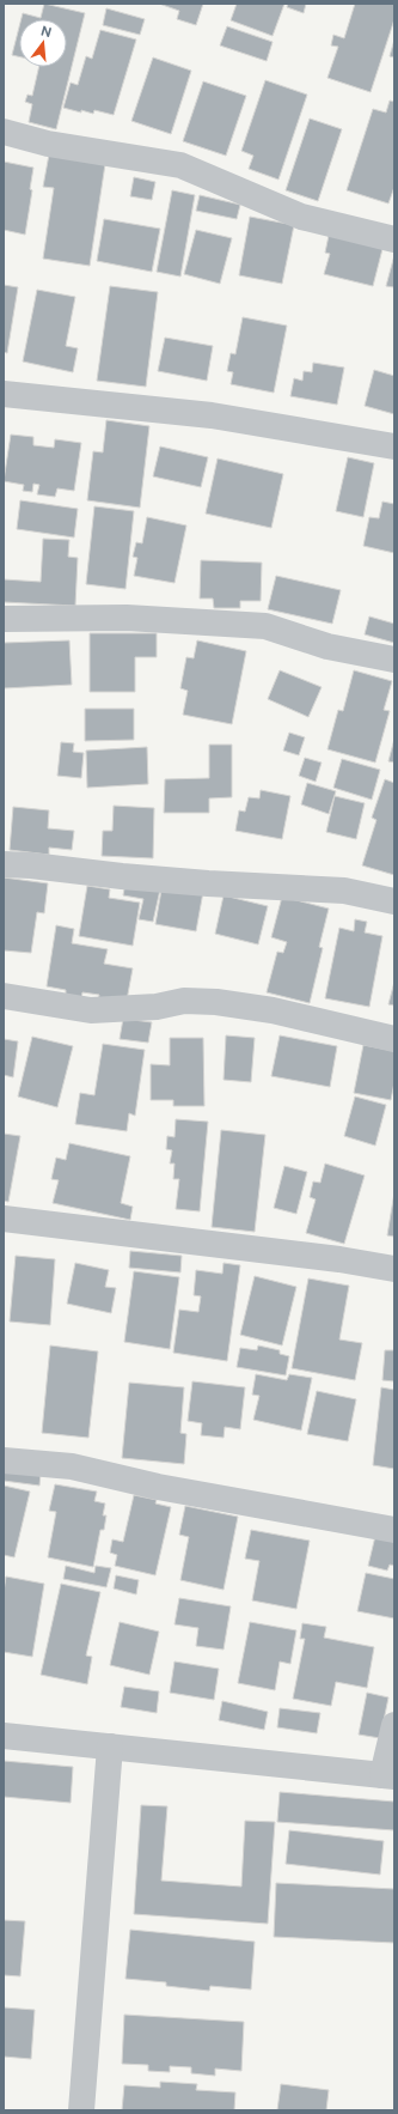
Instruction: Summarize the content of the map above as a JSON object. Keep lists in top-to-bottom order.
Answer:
{
  "north": "top"
}
